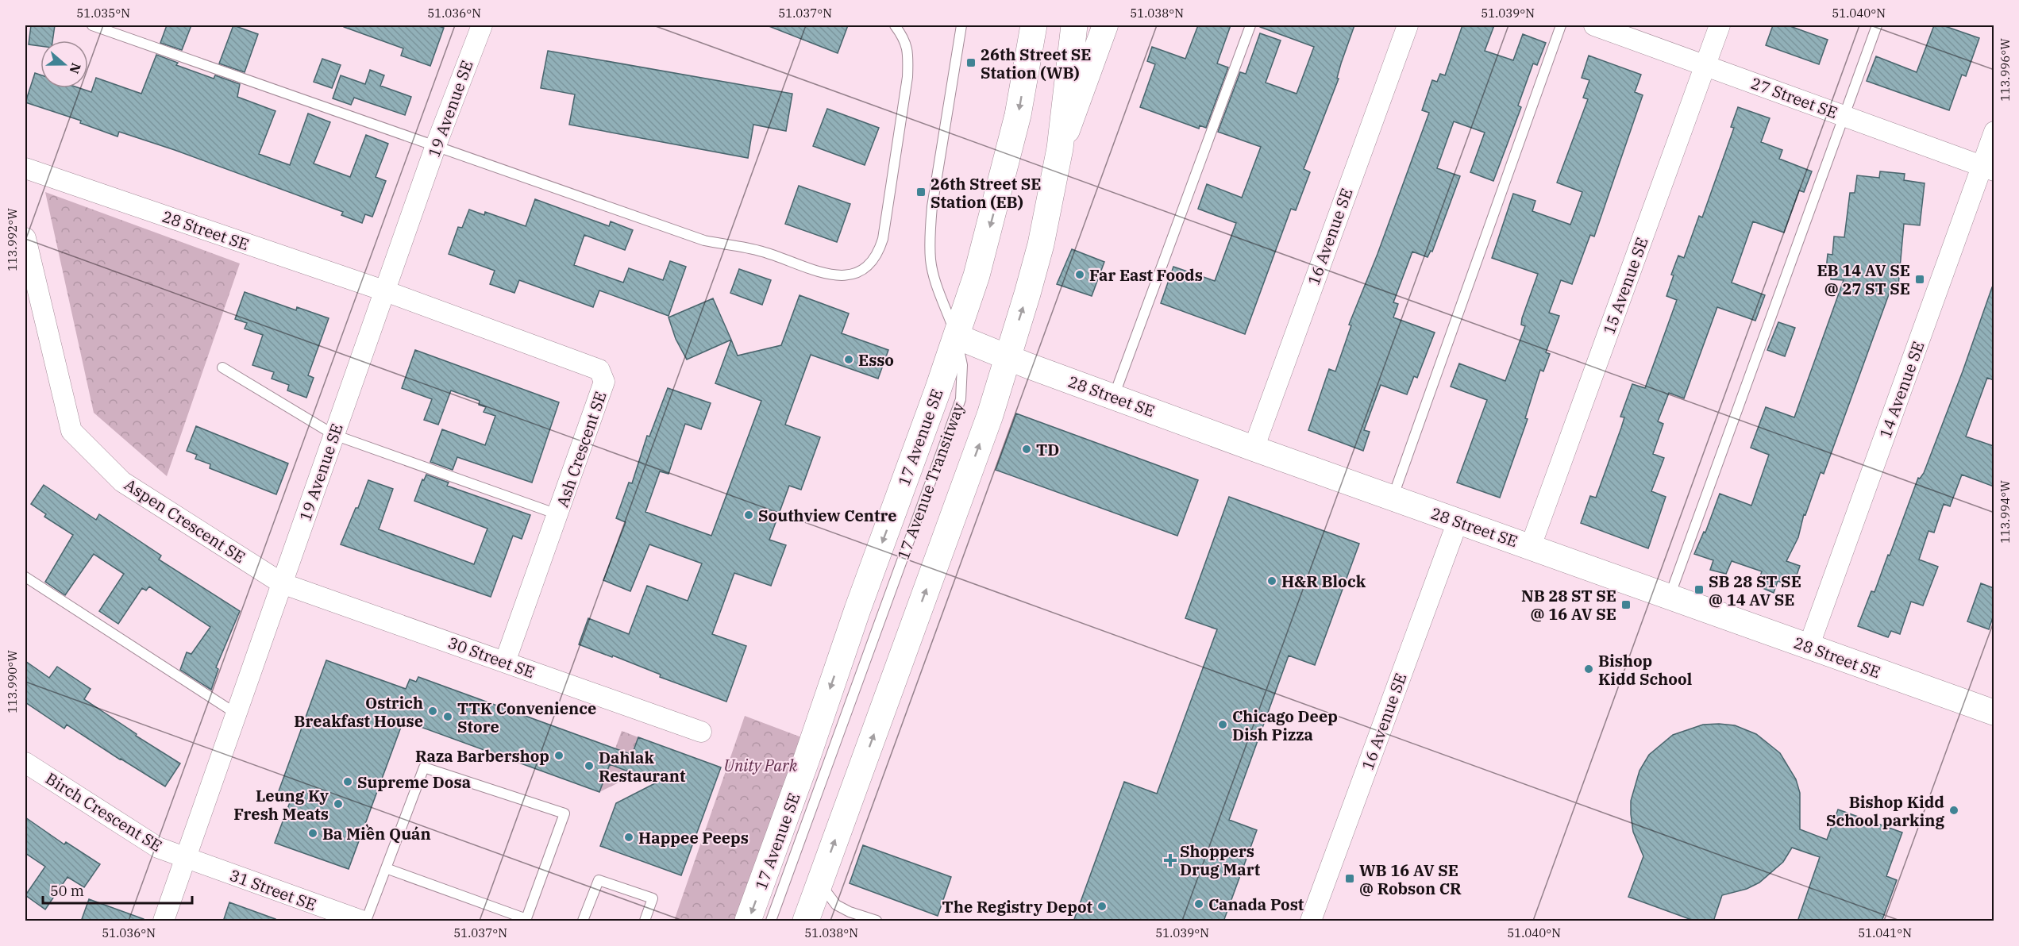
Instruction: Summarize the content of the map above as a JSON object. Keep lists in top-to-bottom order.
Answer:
{
  "streets": {
    "main road": ["17 Avenue SE"],
    "street": [
      "27 Street SE",
      "19 Avenue SE",
      "28 Street SE",
      "16 Avenue SE",
      "15 Avenue SE",
      "14 Avenue SE",
      "Ash Crescent SE",
      "Aspen Crescent SE",
      "30 Street SE",
      "Birch Crescent SE",
      "31 Street SE"
    ],
    "lane": ["17 Avenue Transitway"]
  },
  "crossings": [
    ["27 Street SE", "15 Avenue SE"],
    ["27 Street SE", "14 Avenue SE"],
    ["19 Avenue SE", "28 Street SE"],
    ["19 Avenue SE", "Ash Crescent SE"],
    ["19 Avenue SE", "Aspen Crescent SE"],
    ["19 Avenue SE", "30 Street SE"],
    ["19 Avenue SE", "Birch Crescent SE"],
    ["19 Avenue SE", "31 Street SE"],
    ["28 Street SE", "16 Avenue SE"],
    ["28 Street SE", "15 Avenue SE"],
    ["28 Street SE", "14 Avenue SE"],
    ["28 Street SE", "17 Avenue SE"],
    ["28 Street SE", "Ash Crescent SE"],
    ["28 Street SE", "17 Avenue Transitway"],
    ["17 Avenue SE", "17 Avenue Transitway"],
    ["Ash Crescent SE", "30 Street SE"],
    ["Aspen Crescent SE", "30 Street SE"],
    ["Birch Crescent SE", "31 Street SE"]
  ],
  "parks": ["Unity Park"],
  "places": {
    "transit": [
      "26th Street SE Station (WB)",
      "26th Street SE Station (EB)",
      "EB 14 AV SE @ 27 ST SE",
      "SB 28 ST SE @ 14 AV SE",
      "NB 28 ST SE @ 16 AV SE",
      "WB 16 AV SE @ Robson CR"
    ],
    "other": [
      "Far East Foods",
      "Esso",
      "TD",
      "Southview Centre",
      "H&R Block",
      "Bishop Kidd School",
      "Ostrich Breakfast House",
      "TTK Convenience Store",
      "Chicago Deep Dish Pizza",
      "Raza Barbershop",
      "Dahlak Restaurant",
      "Supreme Dosa",
      "Leung Ky Fresh Meats",
      "Bishop Kidd School parking",
      "Ba Miền Quán",
      "Happee Peeps",
      "Canada Post",
      "The Registry Depot"
    ],
    "health": ["Shoppers Drug Mart"]
  },
  "scale_bar": "50 m",
  "north": "right",
  "coordinates": [
    "51.035°N",
    "51.036°N",
    "51.037°N",
    "51.038°N",
    "51.039°N",
    "51.040°N",
    "113.996°W",
    "113.992°W",
    "113.994°W",
    "113.990°W",
    "51.041°N"
  ]
}
